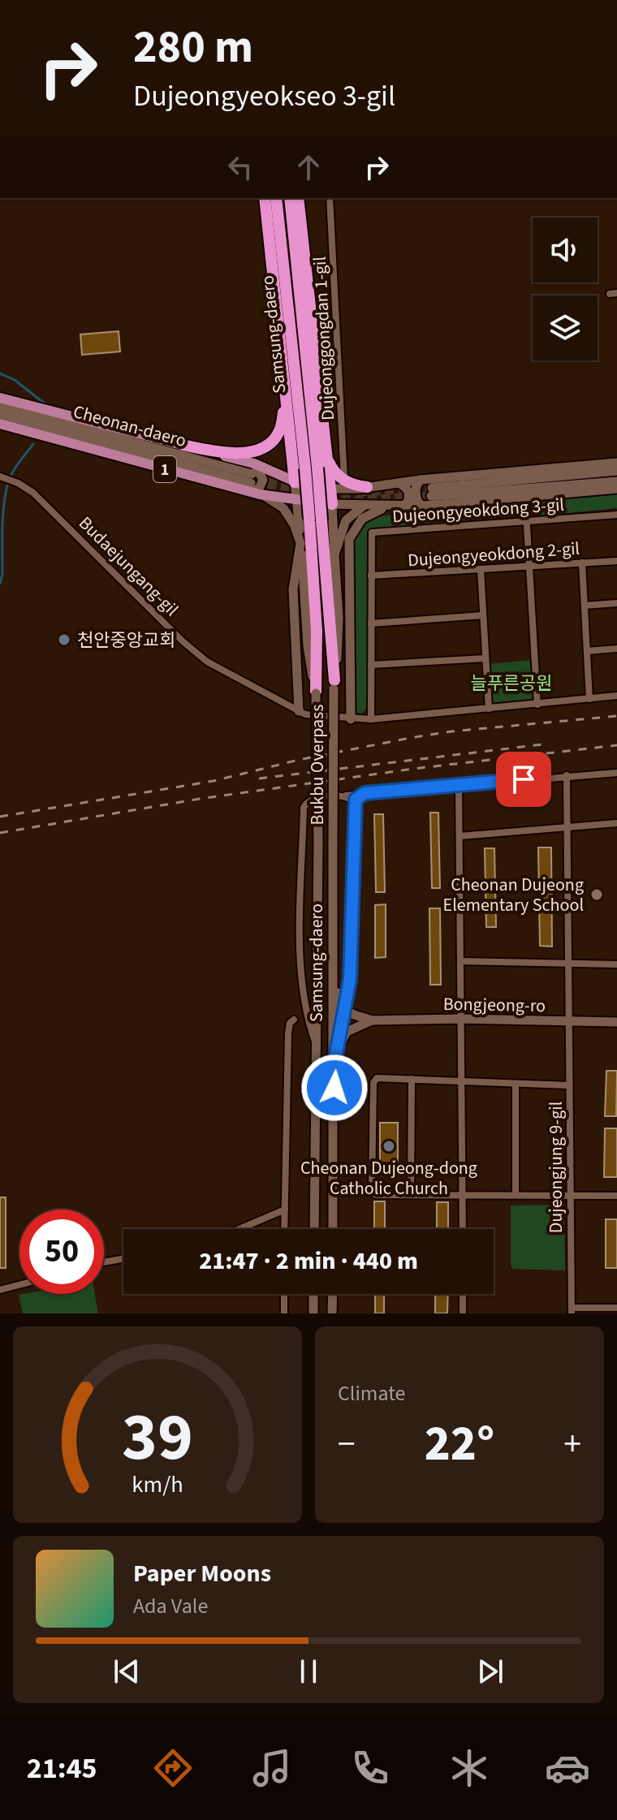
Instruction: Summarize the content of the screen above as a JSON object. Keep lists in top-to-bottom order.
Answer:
{
  "streets": {
    "highway": ["Samsung-daero", "1"],
    "main road": ["Cheonan-daero", "Bukbu Overpass", "Bongjeong-ro"],
    "street": [
      "Dujeonggongdan 1-gil",
      "Dujeongyeokdong 3-gil",
      "Dujeongyeokdong 2-gil",
      "Budaejungang-gil",
      "Dujeongjung 9-gil"
    ]
  },
  "crossings": [
    ["Samsung-daero", "Bukbu Overpass"],
    ["Cheonan-daero", "1"],
    ["Dujeongyeokdong 3-gil", "Dujeongyeokdong 2-gil"],
    ["Bongjeong-ro", "Dujeongjung 9-gil"]
  ],
  "parks": ["늘푸른공원"],
  "places": ["천안중앙교회", "Cheonan Dujeong Elementary School", "Cheonan Dujeong-dong Catholic Church"],
  "page": {
    "turn": ["280 m", "Dujeongyeokseo 3-gil"],
    "limit": "50",
    "trip": "21:47 · 2 min · 440 m",
    "tile": "Climate",
    "heat": ["−", "22°", "+"],
    "song": ["Paper Moons", "Ada Vale"],
    "tabs": "21:45",
    "gauge": ["39", "km/h"]
  }
}
